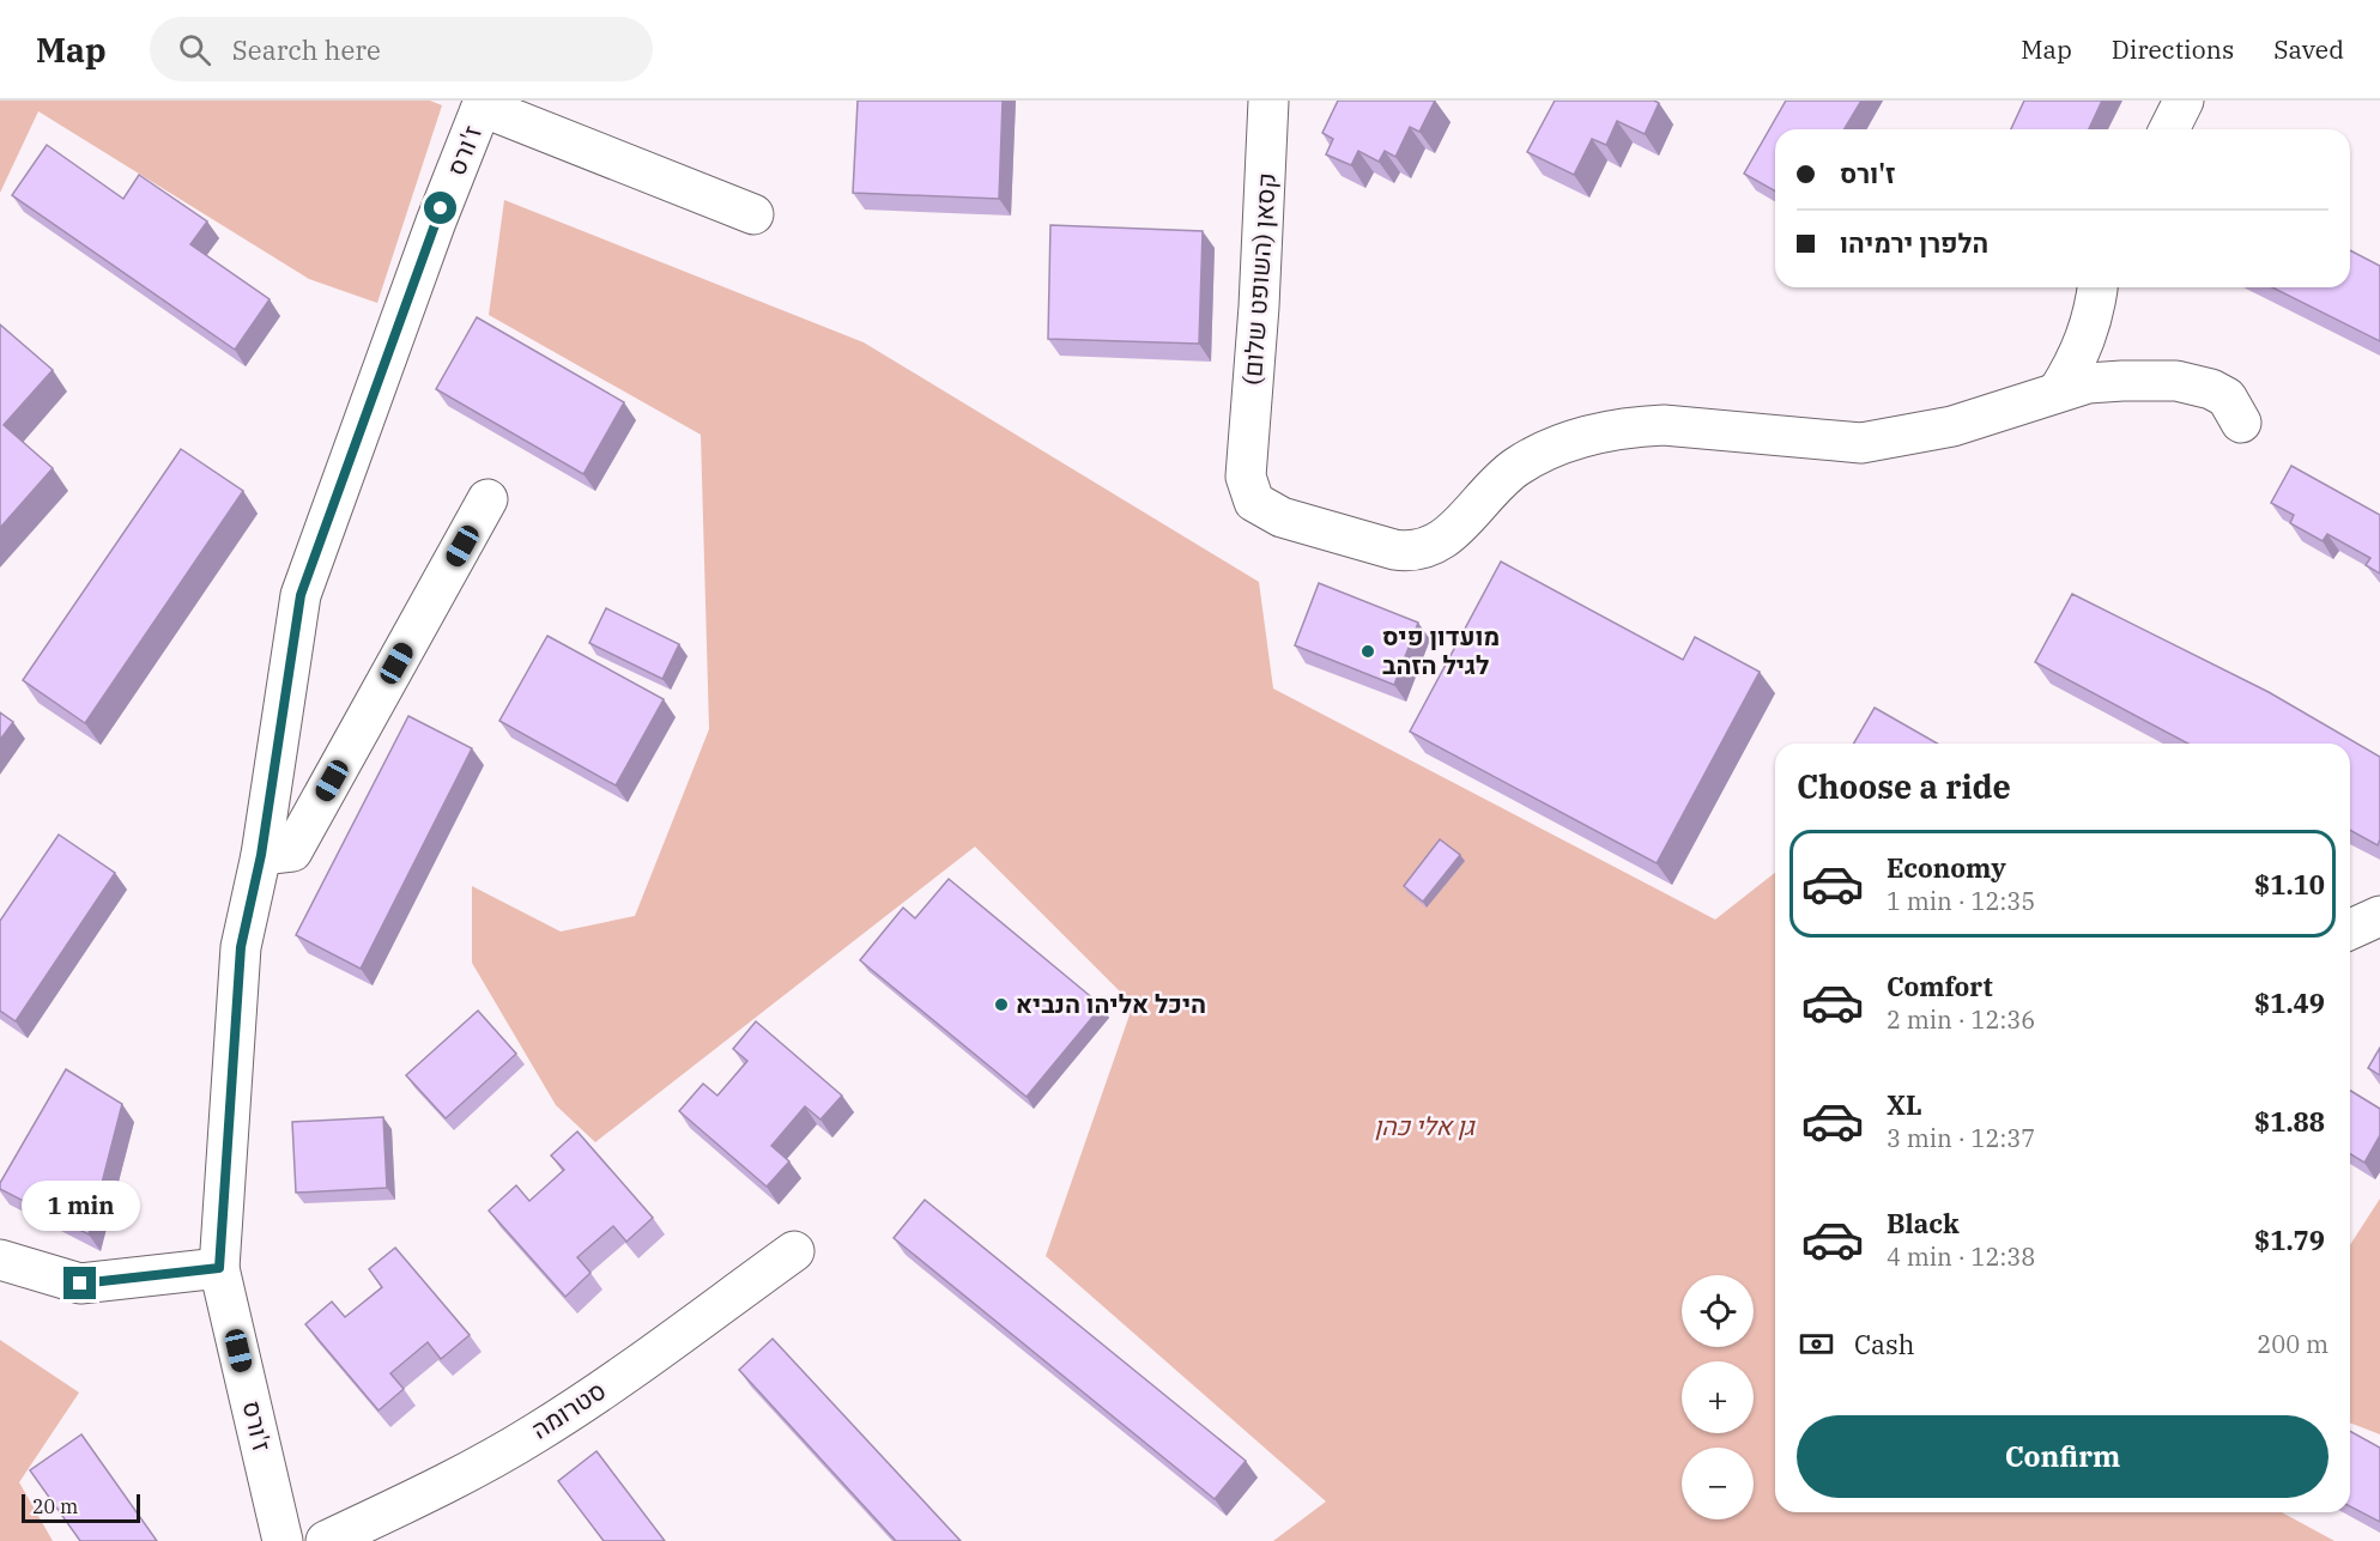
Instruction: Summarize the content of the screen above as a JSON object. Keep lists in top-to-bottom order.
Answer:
{
  "streets": {
    "street": ["ז'ורס", "קסאן (השופט שלום)", "סטרומה"]
  },
  "parks": ["גן אלי כהן"],
  "places": ["מועדון פיס לגיל הזהב", "היכל אליהו הנביא"],
  "scale_bar": "20 m",
  "page": {
    "header": "Map",
    "search": "Search here",
    "nav": ["Map", "Directions", "Saved"],
    "banner": ["ז'ורס", "הלפרן ירמיהו"],
    "heading": "Choose a ride",
    "list": [
      {
        "name": "Economy",
        "note": "1 min · 12:35",
        "value": "$1.10"
      },
      {
        "name": "Comfort",
        "note": "2 min · 12:36",
        "value": "$1.49"
      },
      {
        "name": "XL",
        "note": "3 min · 12:37",
        "value": "$1.88"
      },
      {
        "name": "Black",
        "note": "4 min · 12:38",
        "value": "$1.79"
      }
    ],
    "bubble": "1 min",
    "map_buttons": ["+", "−"],
    "pay": ["Cash", "200 m"],
    "buttons": "Confirm",
    "scale": "20 m"
  }
}
